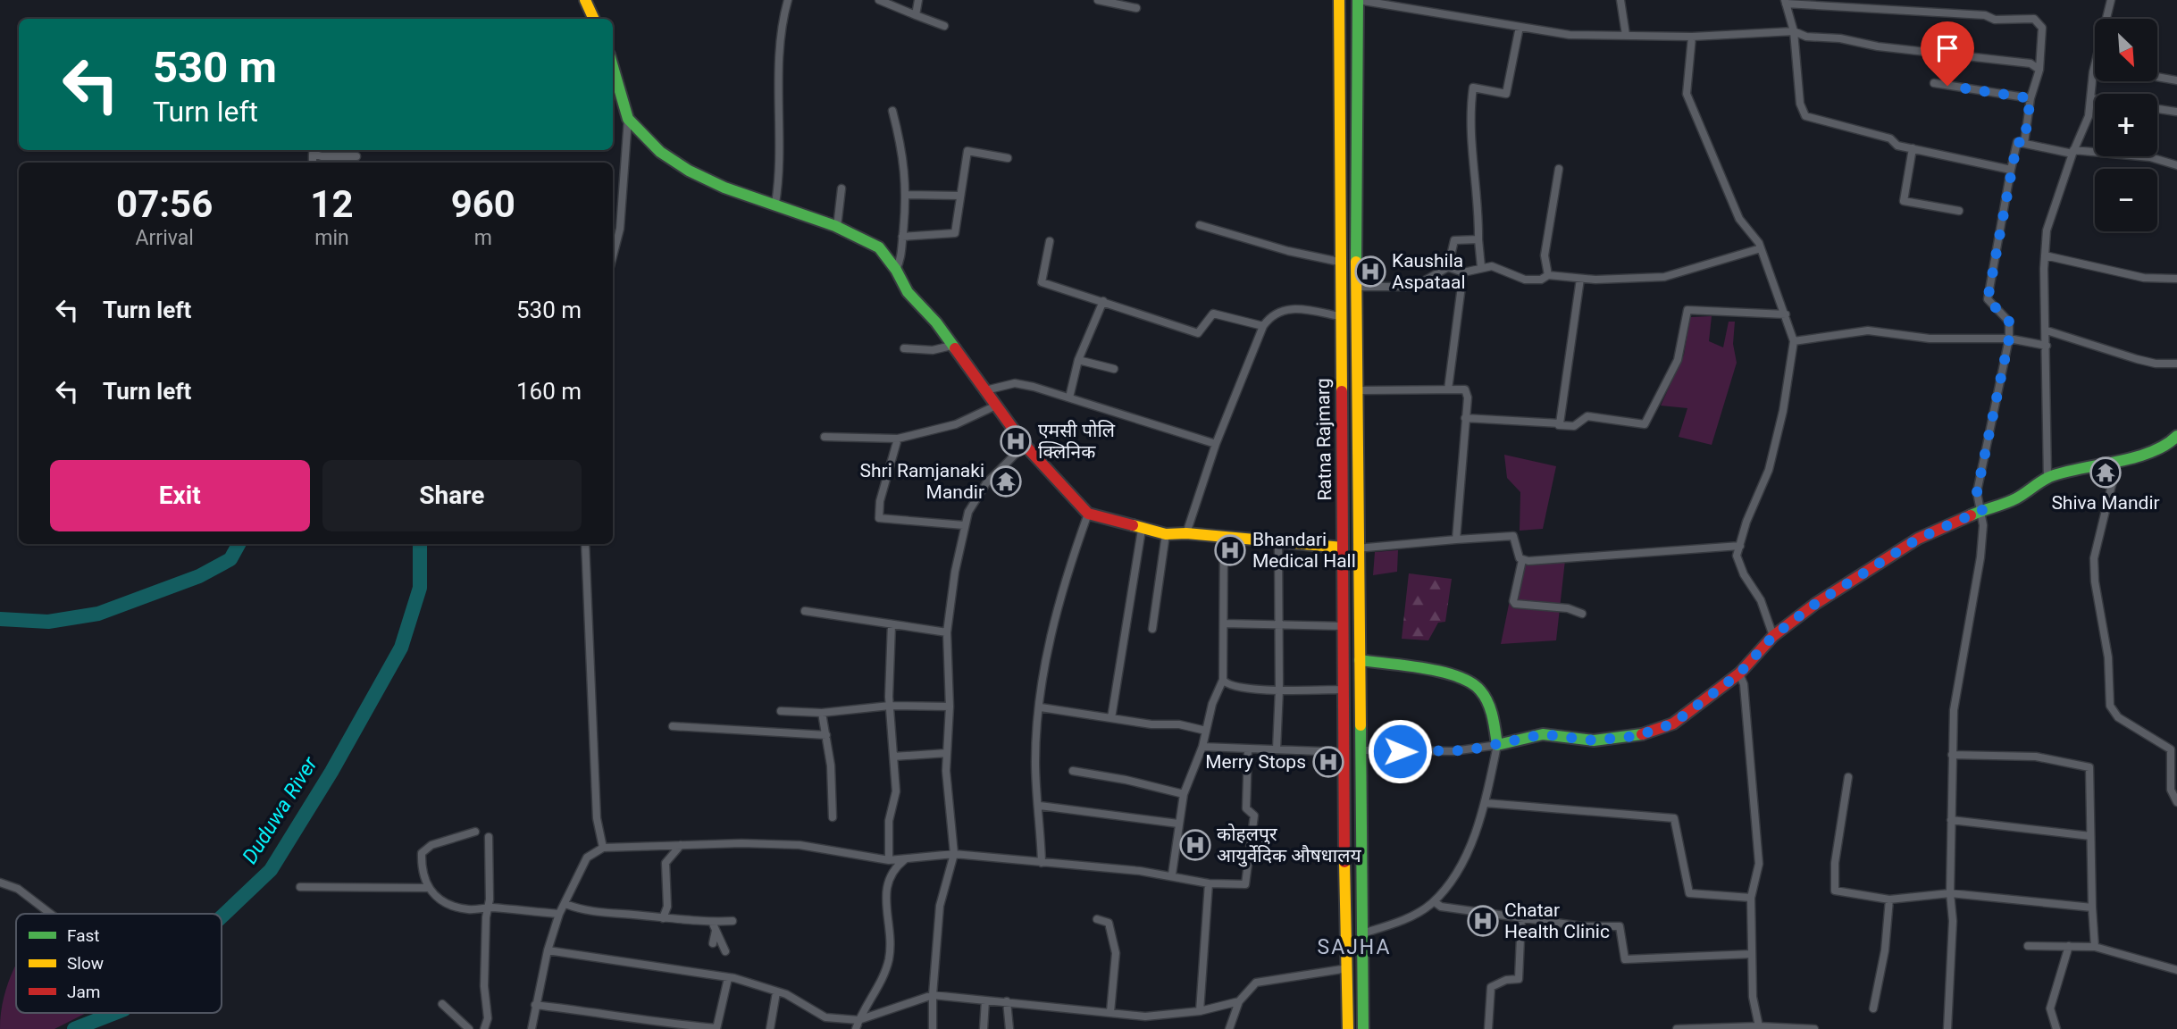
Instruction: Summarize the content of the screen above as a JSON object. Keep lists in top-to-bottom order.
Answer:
{
  "streets": {
    "main road": ["Ratna Rajmarg"]
  },
  "districts": ["SAJHA"],
  "water": ["Duduwa River"],
  "places": {
    "hospital": [
      "Kaushila Aspataal",
      "एमसी पोलि क्लिनिक",
      "Bhandari Medical Hall",
      "Merry Stops",
      "कोहलपुर आयुर्वेदिक औषधालय",
      "Chatar Health Clinic"
    ],
    "temple": ["Shiva Mandir", "Shri Ramjanaki Mandir"]
  },
  "legend": ["Fast", "Slow", "Jam"],
  "north": "bottom right",
  "page": {
    "map_buttons": ["+", "−"],
    "turn": ["530 m", "Turn left"],
    "eta": [
      "07:56",
      "Arrival",
      "12",
      "min",
      "960",
      "m"
    ],
    "list": [
      {
        "name": "Turn left",
        "value": "530 m"
      },
      {
        "name": "Turn left",
        "value": "160 m"
      }
    ],
    "buttons": ["Exit", "Share"]
  }
}
